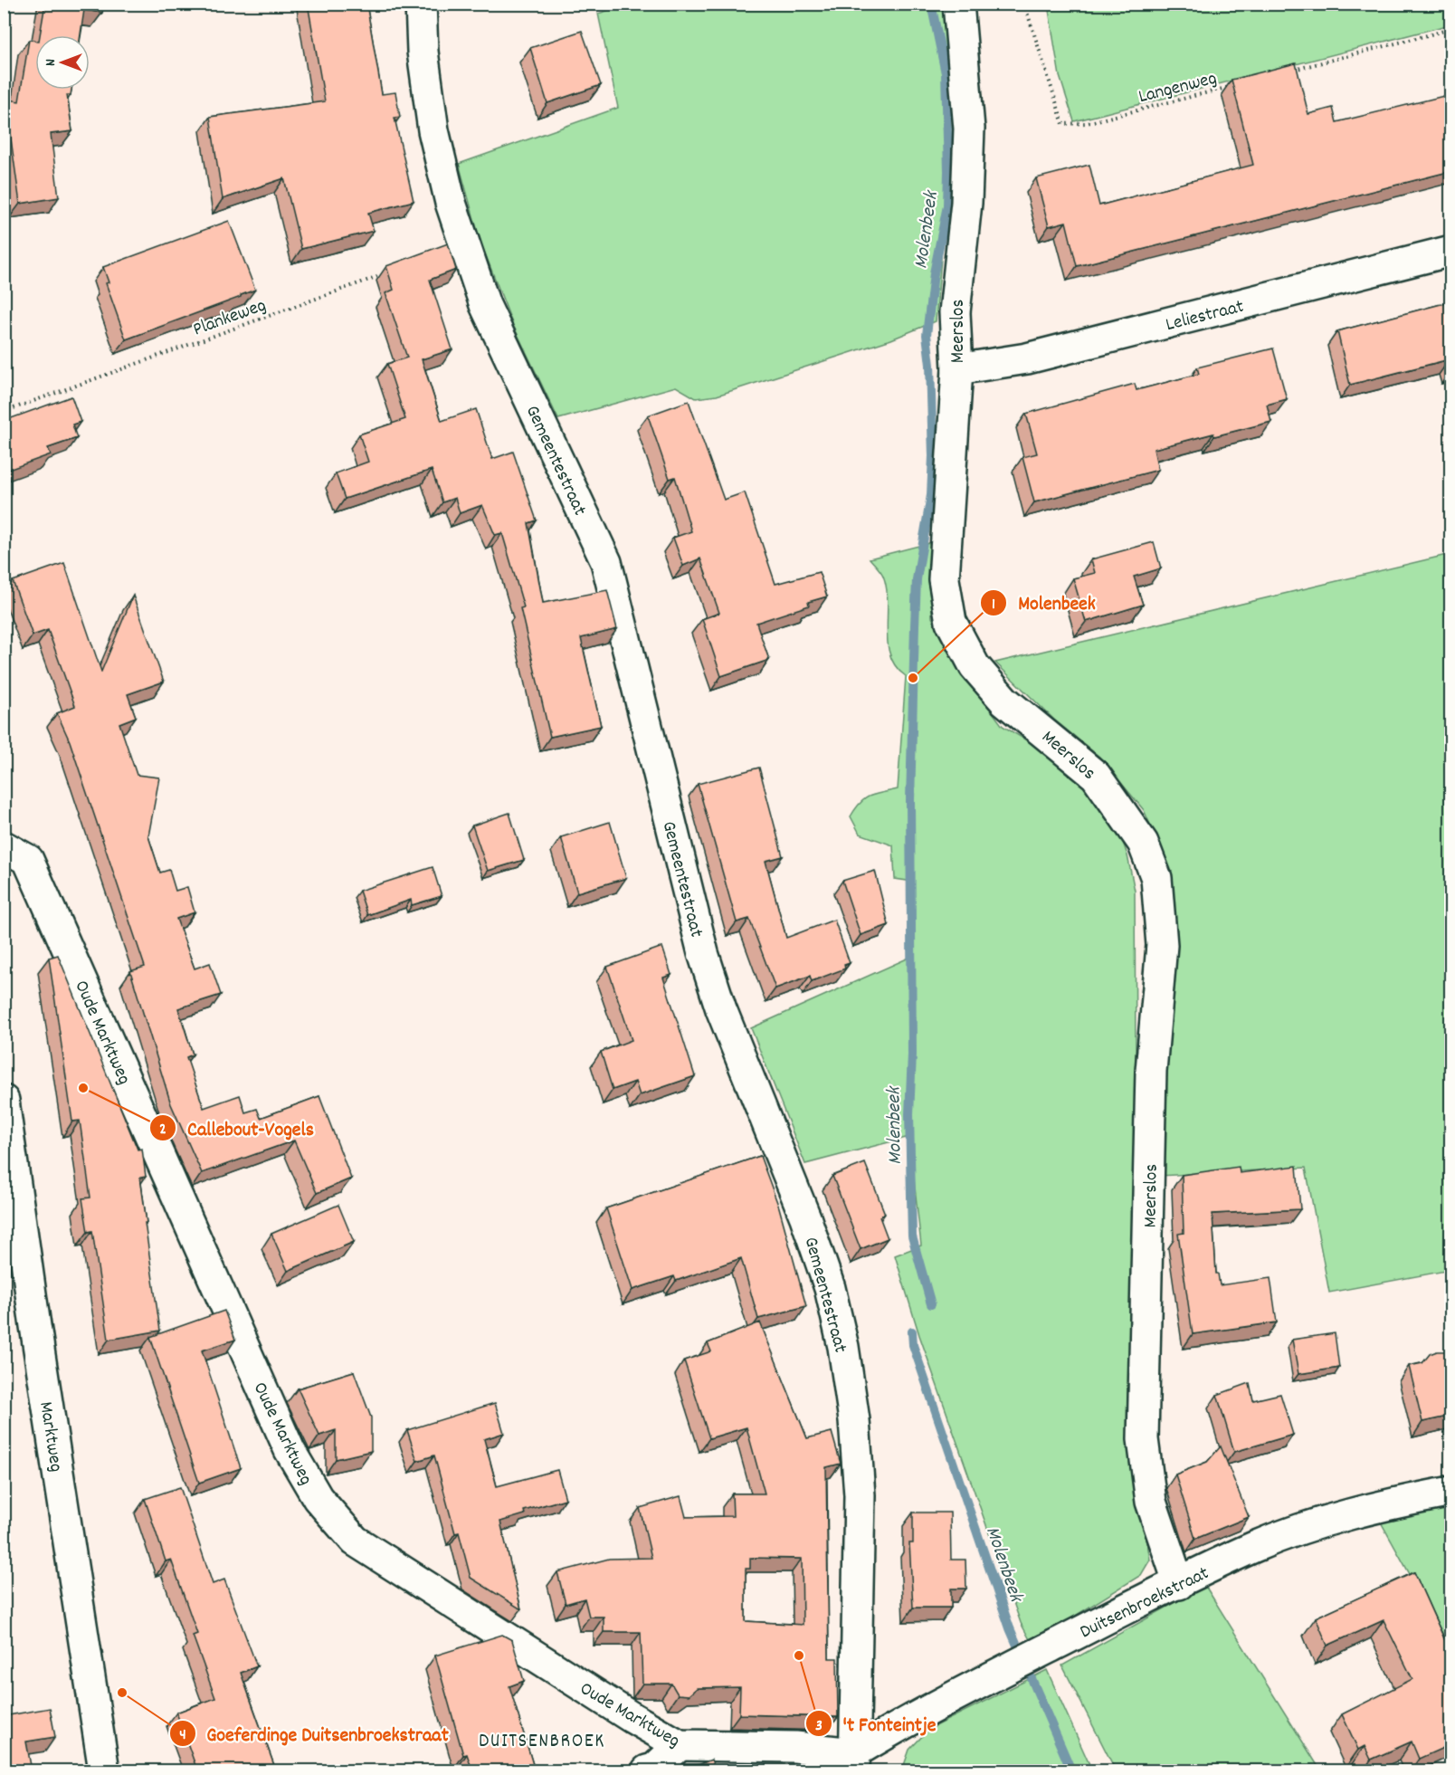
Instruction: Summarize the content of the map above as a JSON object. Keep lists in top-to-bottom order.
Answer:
{
  "streets": {
    "street": [
      "Leliestraat",
      "Meerslos",
      "Gemeentestraat",
      "Oude Marktweg",
      "Marktweg",
      "Duitsenbroekstraat"
    ],
    "path": ["Langenweg", "Plankeweg"]
  },
  "crossings": [
    ["Leliestraat", "Meerslos"],
    ["Meerslos", "Duitsenbroekstraat"],
    ["Gemeentestraat", "Oude Marktweg"],
    ["Gemeentestraat", "Duitsenbroekstraat"],
    ["Oude Marktweg", "Duitsenbroekstraat"]
  ],
  "districts": ["DUITSENBROEK"],
  "water": ["Molenbeek"],
  "places": [
    "Molenbeek",
    "Callebout-Vogels",
    "'t Fonteintje",
    "Goeferdinge Duitsenbroekstraat"
  ],
  "north": "left"
}
